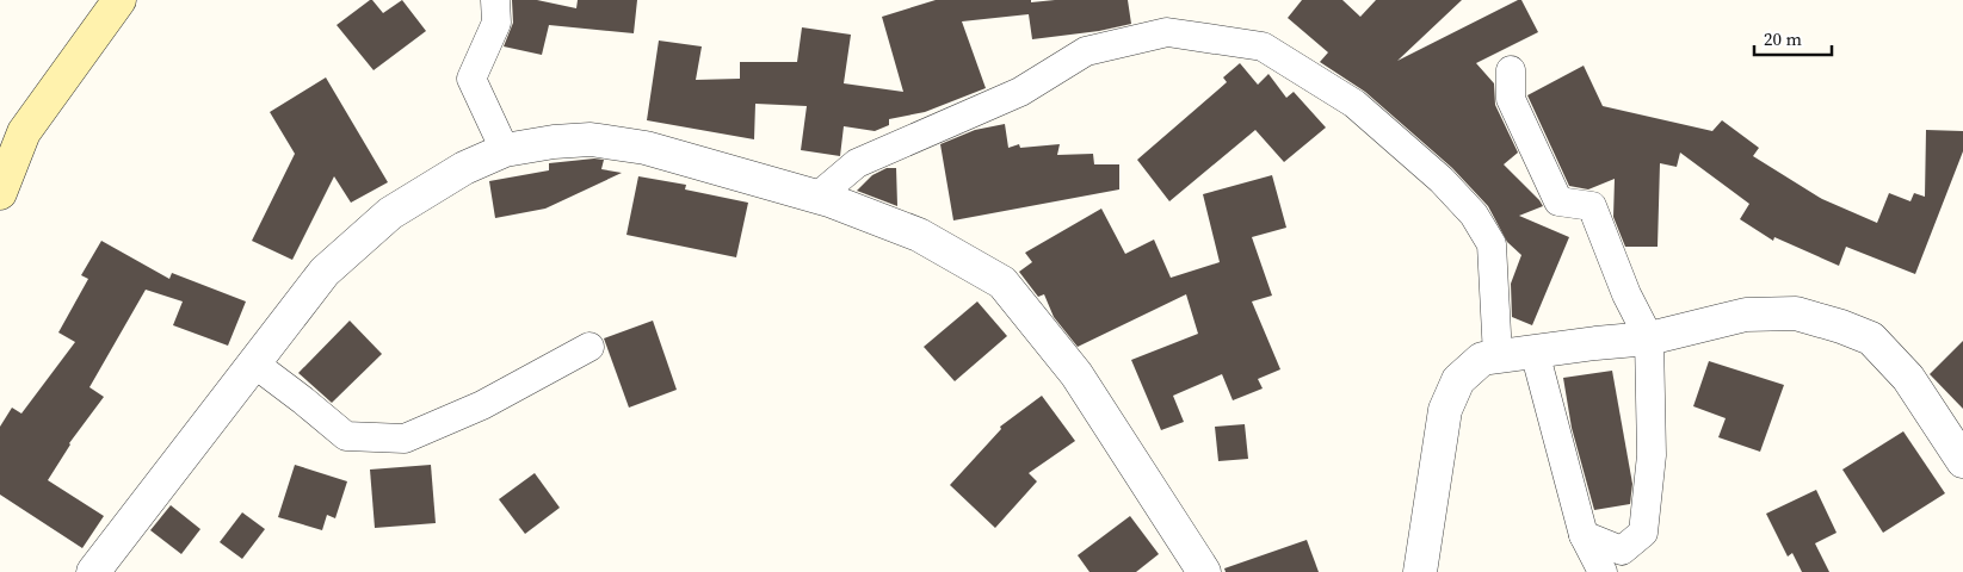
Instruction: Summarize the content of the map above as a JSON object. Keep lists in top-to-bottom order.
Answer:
{
  "scale_bar": "20 m"
}
